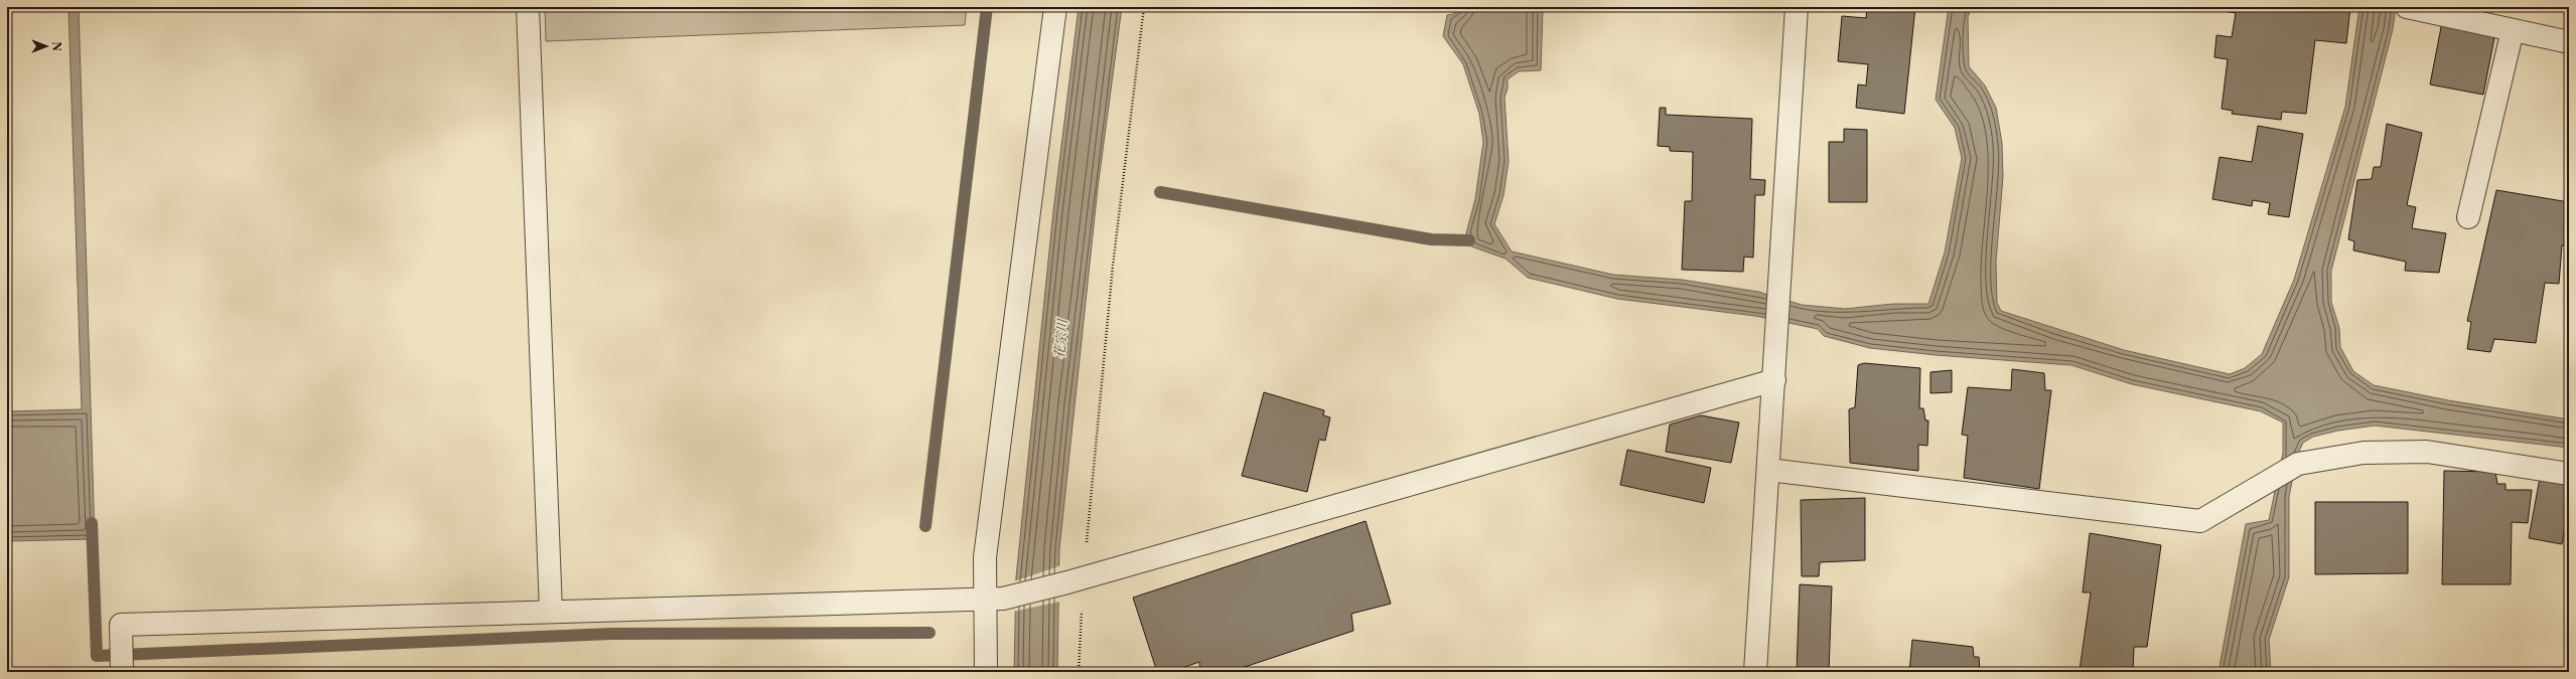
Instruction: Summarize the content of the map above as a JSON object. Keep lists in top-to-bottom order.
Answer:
{
  "water": ["花宗川"],
  "north": "right"
}
